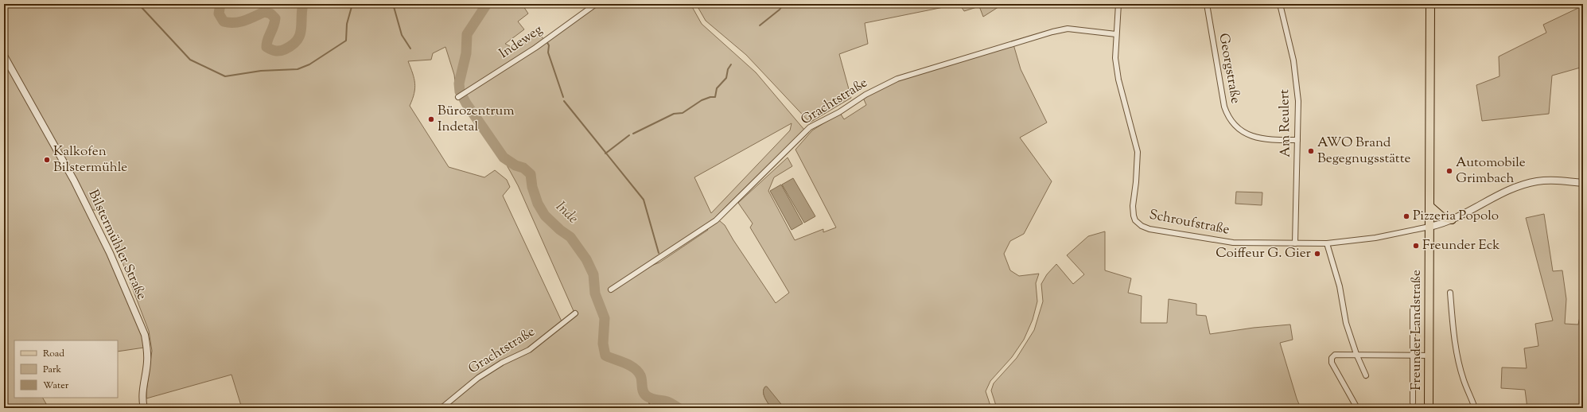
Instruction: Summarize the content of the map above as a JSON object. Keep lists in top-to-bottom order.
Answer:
{
  "streets": {
    "main road": ["Freunder Landstraße"],
    "street": [
      "Indeweg",
      "Georgstraße",
      "Grachtstraße",
      "Am Reulert",
      "Schroufstraße",
      "Bilstermühler Straße"
    ]
  },
  "crossings": [
    ["Georgstraße", "Am Reulert"],
    ["Grachtstraße", "Schroufstraße"],
    ["Am Reulert", "Schroufstraße"],
    ["Schroufstraße", "Freunder Landstraße"]
  ],
  "water": ["Inde"],
  "places": [
    "Bürozentrum Indetal",
    "AWO Brand Begegnugsstätte",
    "Kalkofen Bilstermühle",
    "Automobile Grimbach",
    "Pizzeria Popolo",
    "Freunder Eck",
    "Coiffeur G. Gier"
  ],
  "legend": ["Road", "Park", "Water"]
}
